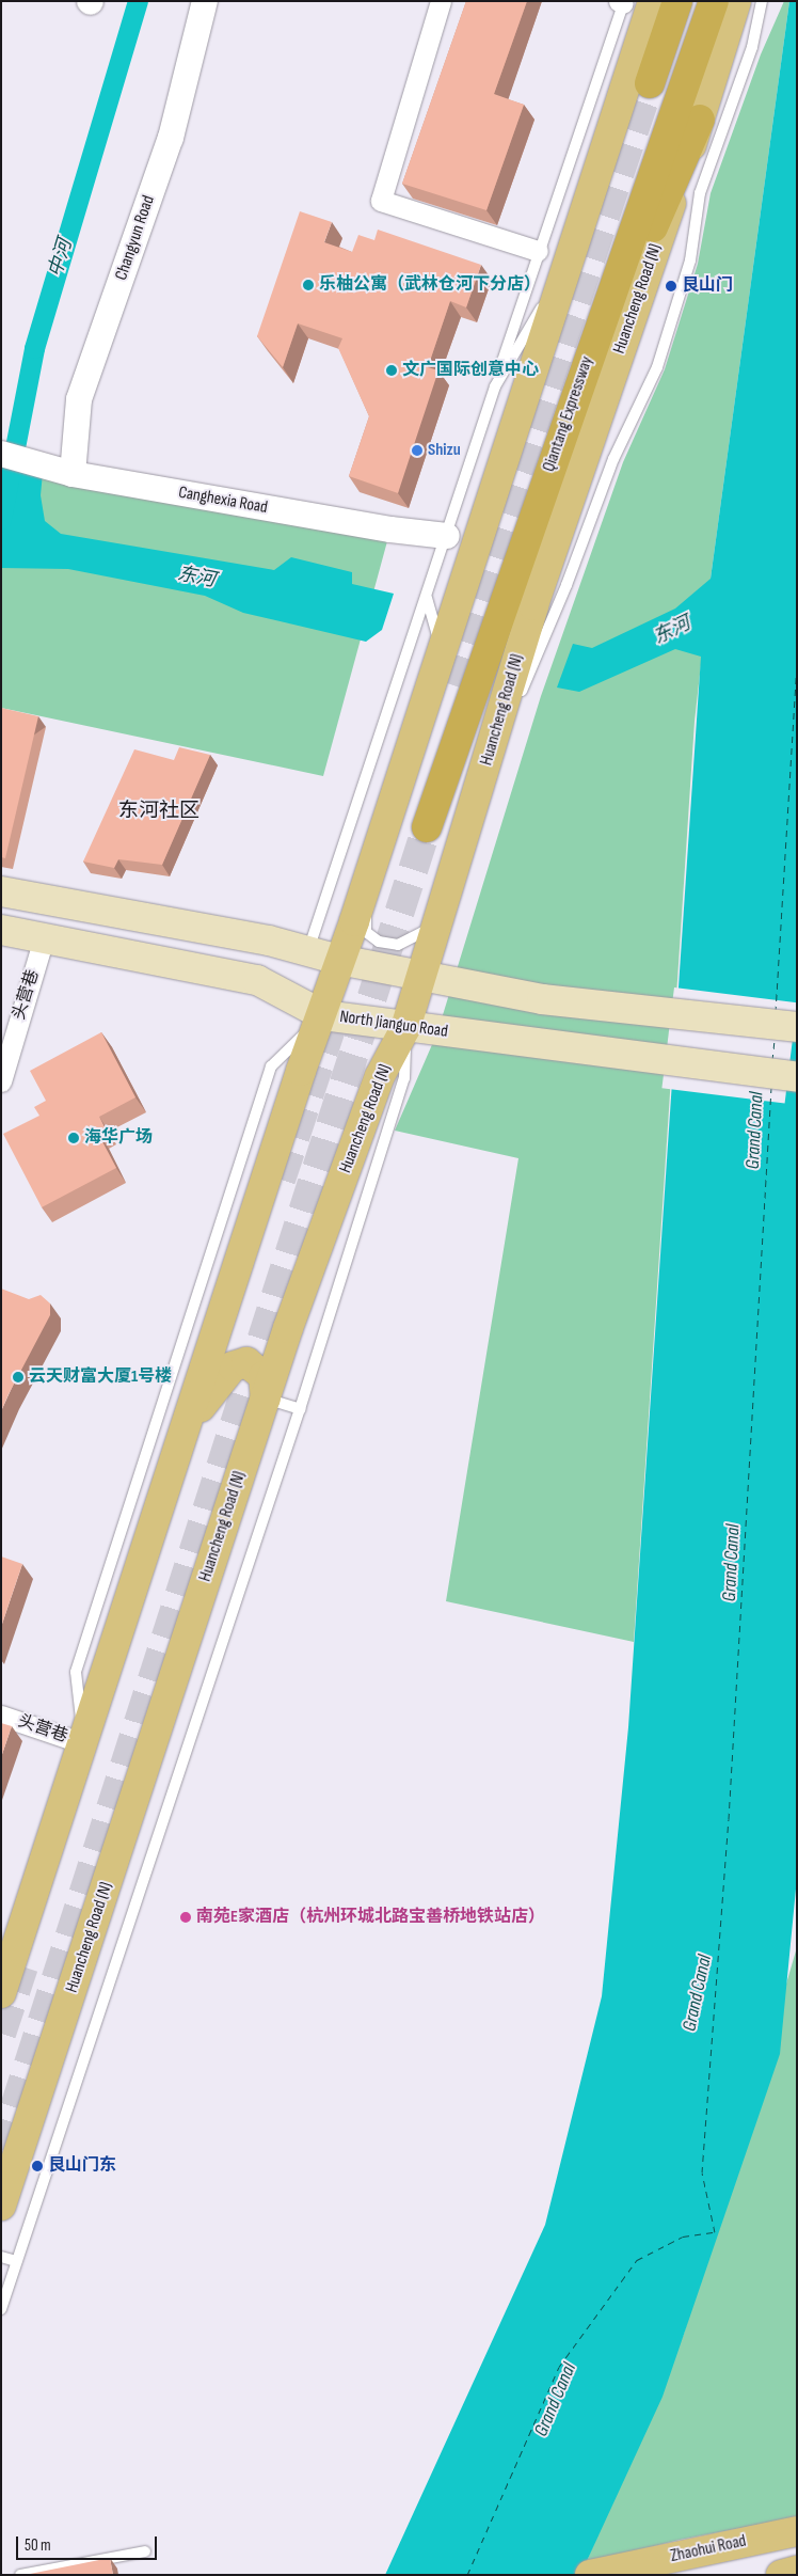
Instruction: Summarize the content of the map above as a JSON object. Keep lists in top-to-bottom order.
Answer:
{
  "streets": {
    "highway": ["Qiantang Expressway"],
    "main road": ["Huancheng Road (N)", "North Jianguo Road", "Zhaohui Road"],
    "street": ["Changyun Road", "Canghexia Road", "头营巷"]
  },
  "crossings": [
    ["Changyun Road", "Canghexia Road"],
    ["Huancheng Road (N)", "North Jianguo Road"],
    ["头营巷", "North Jianguo Road"]
  ],
  "districts": ["东河社区"],
  "water": ["中河", "东河", "Grand Canal"],
  "places": [
    "乐柚公寓（武林仓河下分店）",
    "艮山门",
    "文广国际创意中心",
    "Shizu",
    "海华广场",
    "云天财富大厦1号楼",
    "南苑E家酒店（杭州环城北路宝善桥地铁站店）",
    "艮山门东"
  ],
  "scale_bar": "50 m"
}
